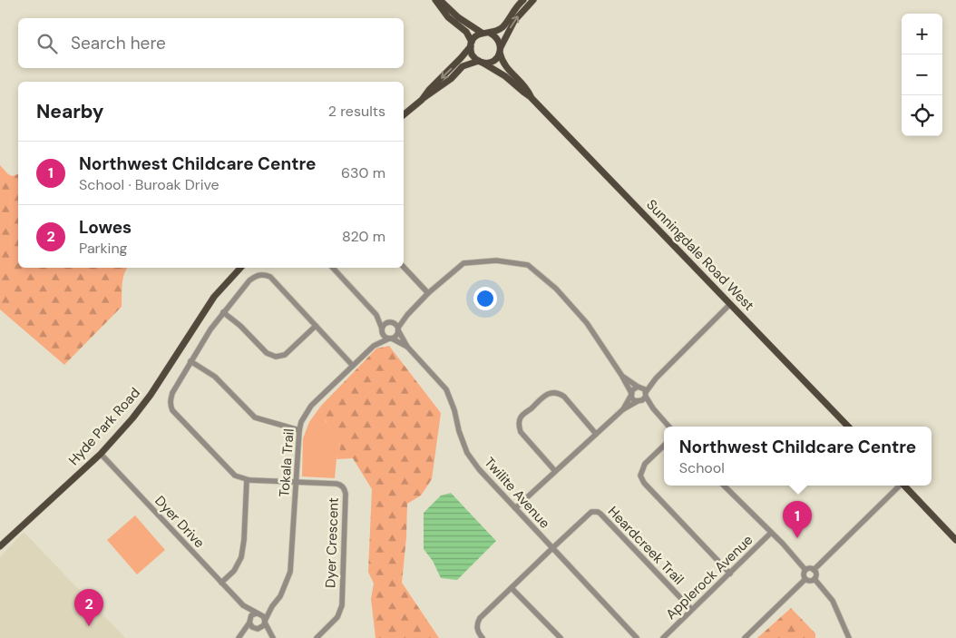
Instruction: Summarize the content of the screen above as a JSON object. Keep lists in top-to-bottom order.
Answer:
{
  "streets": {
    "main road": ["Sunningdale Road West", "Hyde Park Road"],
    "street": [
      "Tokala Trail",
      "Twilite Avenue",
      "Dyer Drive",
      "Dyer Crescent",
      "Heardcreek Trail",
      "Applerock Avenue"
    ]
  },
  "crossings": [
    ["Hyde Park Road", "Dyer Drive"],
    ["Tokala Trail", "Twilite Avenue"],
    ["Tokala Trail", "Dyer Drive"],
    ["Tokala Trail", "Dyer Crescent"],
    ["Twilite Avenue", "Heardcreek Trail"],
    ["Heardcreek Trail", "Applerock Avenue"]
  ],
  "page": {
    "map_buttons": ["+", "−"],
    "search": "Search here",
    "heading": ["Nearby", "2 results"],
    "list": [
      {
        "mark": "1",
        "name": "Northwest Childcare Centre",
        "note": "School · Buroak Drive",
        "value": "630 m"
      },
      {
        "mark": "2",
        "name": "Lowes",
        "note": "Parking",
        "value": "820 m"
      }
    ],
    "popup": ["Northwest Childcare Centre", "School"],
    "pins": ["1", "2"]
  }
}
